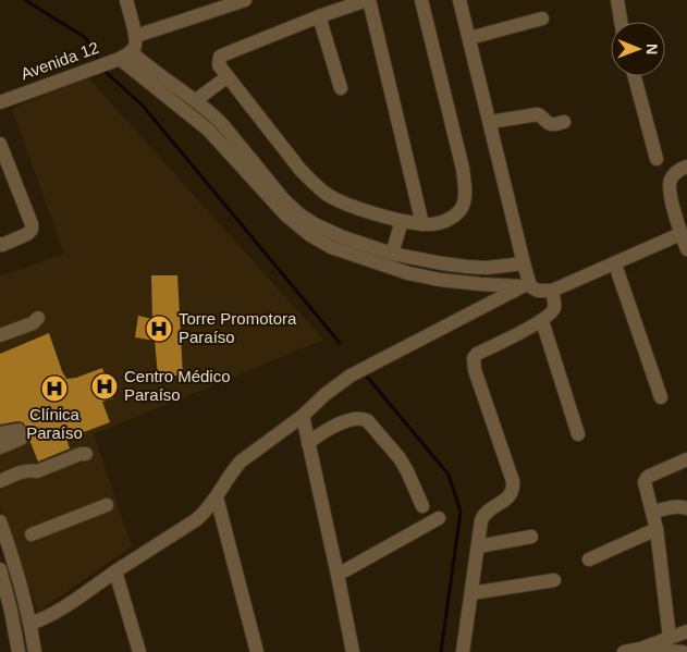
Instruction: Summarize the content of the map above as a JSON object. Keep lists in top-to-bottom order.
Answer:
{
  "streets": {
    "street": ["Avenida 12"]
  },
  "places": {
    "hospital": ["Torre Promotora Paraíso", "Centro Médico Paraíso", "Clínica Paraíso"]
  },
  "north": "right"
}
